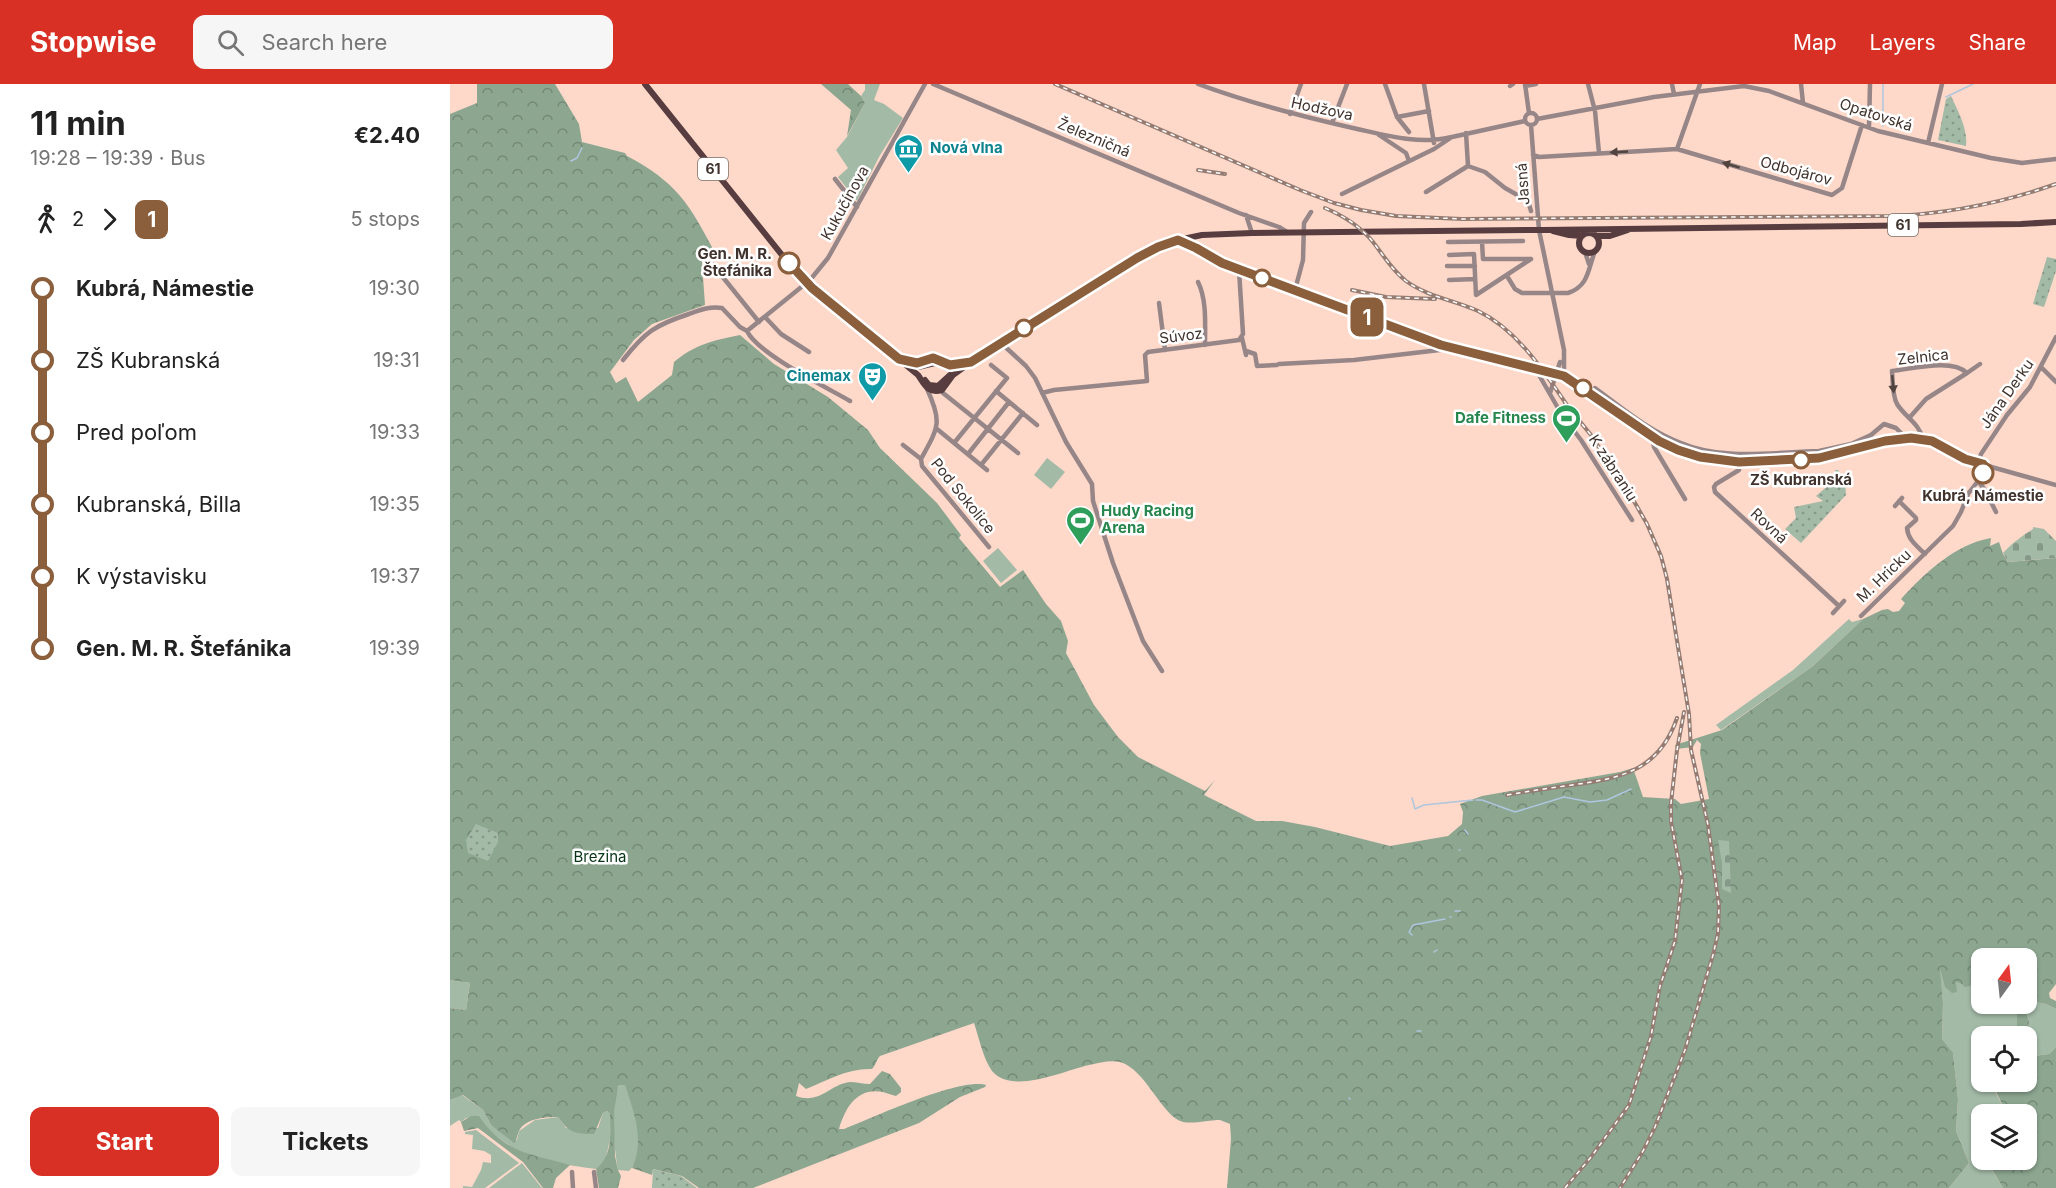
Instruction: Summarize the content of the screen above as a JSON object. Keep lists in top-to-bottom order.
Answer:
{
  "streets": {
    "main road": ["61"],
    "street": [
      "Hodžova",
      "Opatovská",
      "Železničná",
      "Odbojárov",
      "Jasná",
      "Kukučínova",
      "Súvoz",
      "Zelnica",
      "Jána Derku",
      "K zábraniu",
      "Pod Sokolice",
      "Rovná",
      "M. Hricku"
    ]
  },
  "crossings": [
    ["Opatovská", "Odbojárov"],
    ["Opatovská", "Jasná"],
    ["Železničná", "61"],
    ["61", "Kukučínova"]
  ],
  "parks": ["Brezina"],
  "places": {
    "museum": ["Nová vlna"],
    "other": ["Gen. M. R. Štefánika", "ZŠ Kubranská", "Kubrá, Námestie"],
    "theatre": ["Cinemax"],
    "sports": ["Dafe Fitness", "Hudy Racing Arena"]
  },
  "lines": ["bus line 1"],
  "north": "top",
  "page": {
    "header": "Stopwise",
    "search": "Search here",
    "nav": ["Map", "Layers", "Share"],
    "heading": ["11 min", "19:28 – 19:39 · Bus", "€2.40"],
    "on_map": "1",
    "legs": ["2", "1", "5 stops"],
    "list": [
      {
        "name": "Kubrá, Námestie",
        "value": "19:30"
      },
      {
        "name": "ZŠ Kubranská",
        "value": "19:31"
      },
      {
        "name": "Pred poľom",
        "value": "19:33"
      },
      {
        "name": "Kubranská, Billa",
        "value": "19:35"
      },
      {
        "name": "K výstavisku",
        "value": "19:37"
      },
      {
        "name": "Gen. M. R. Štefánika",
        "value": "19:39"
      }
    ],
    "buttons": ["Start", "Tickets"]
  }
}
